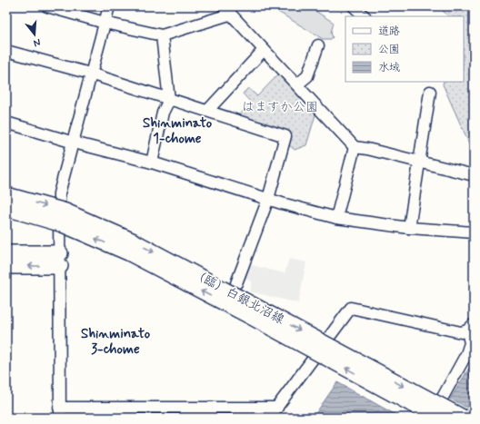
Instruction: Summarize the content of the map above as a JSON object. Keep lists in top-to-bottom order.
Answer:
{
  "streets": {
    "street": ["（臨）白銀北沼線"]
  },
  "districts": ["Shinminato 1-chome", "Shinminato 3-chome"],
  "parks": ["はますか公園"],
  "legend": ["道路", "公園", "水域"],
  "north": "bottom"
}
